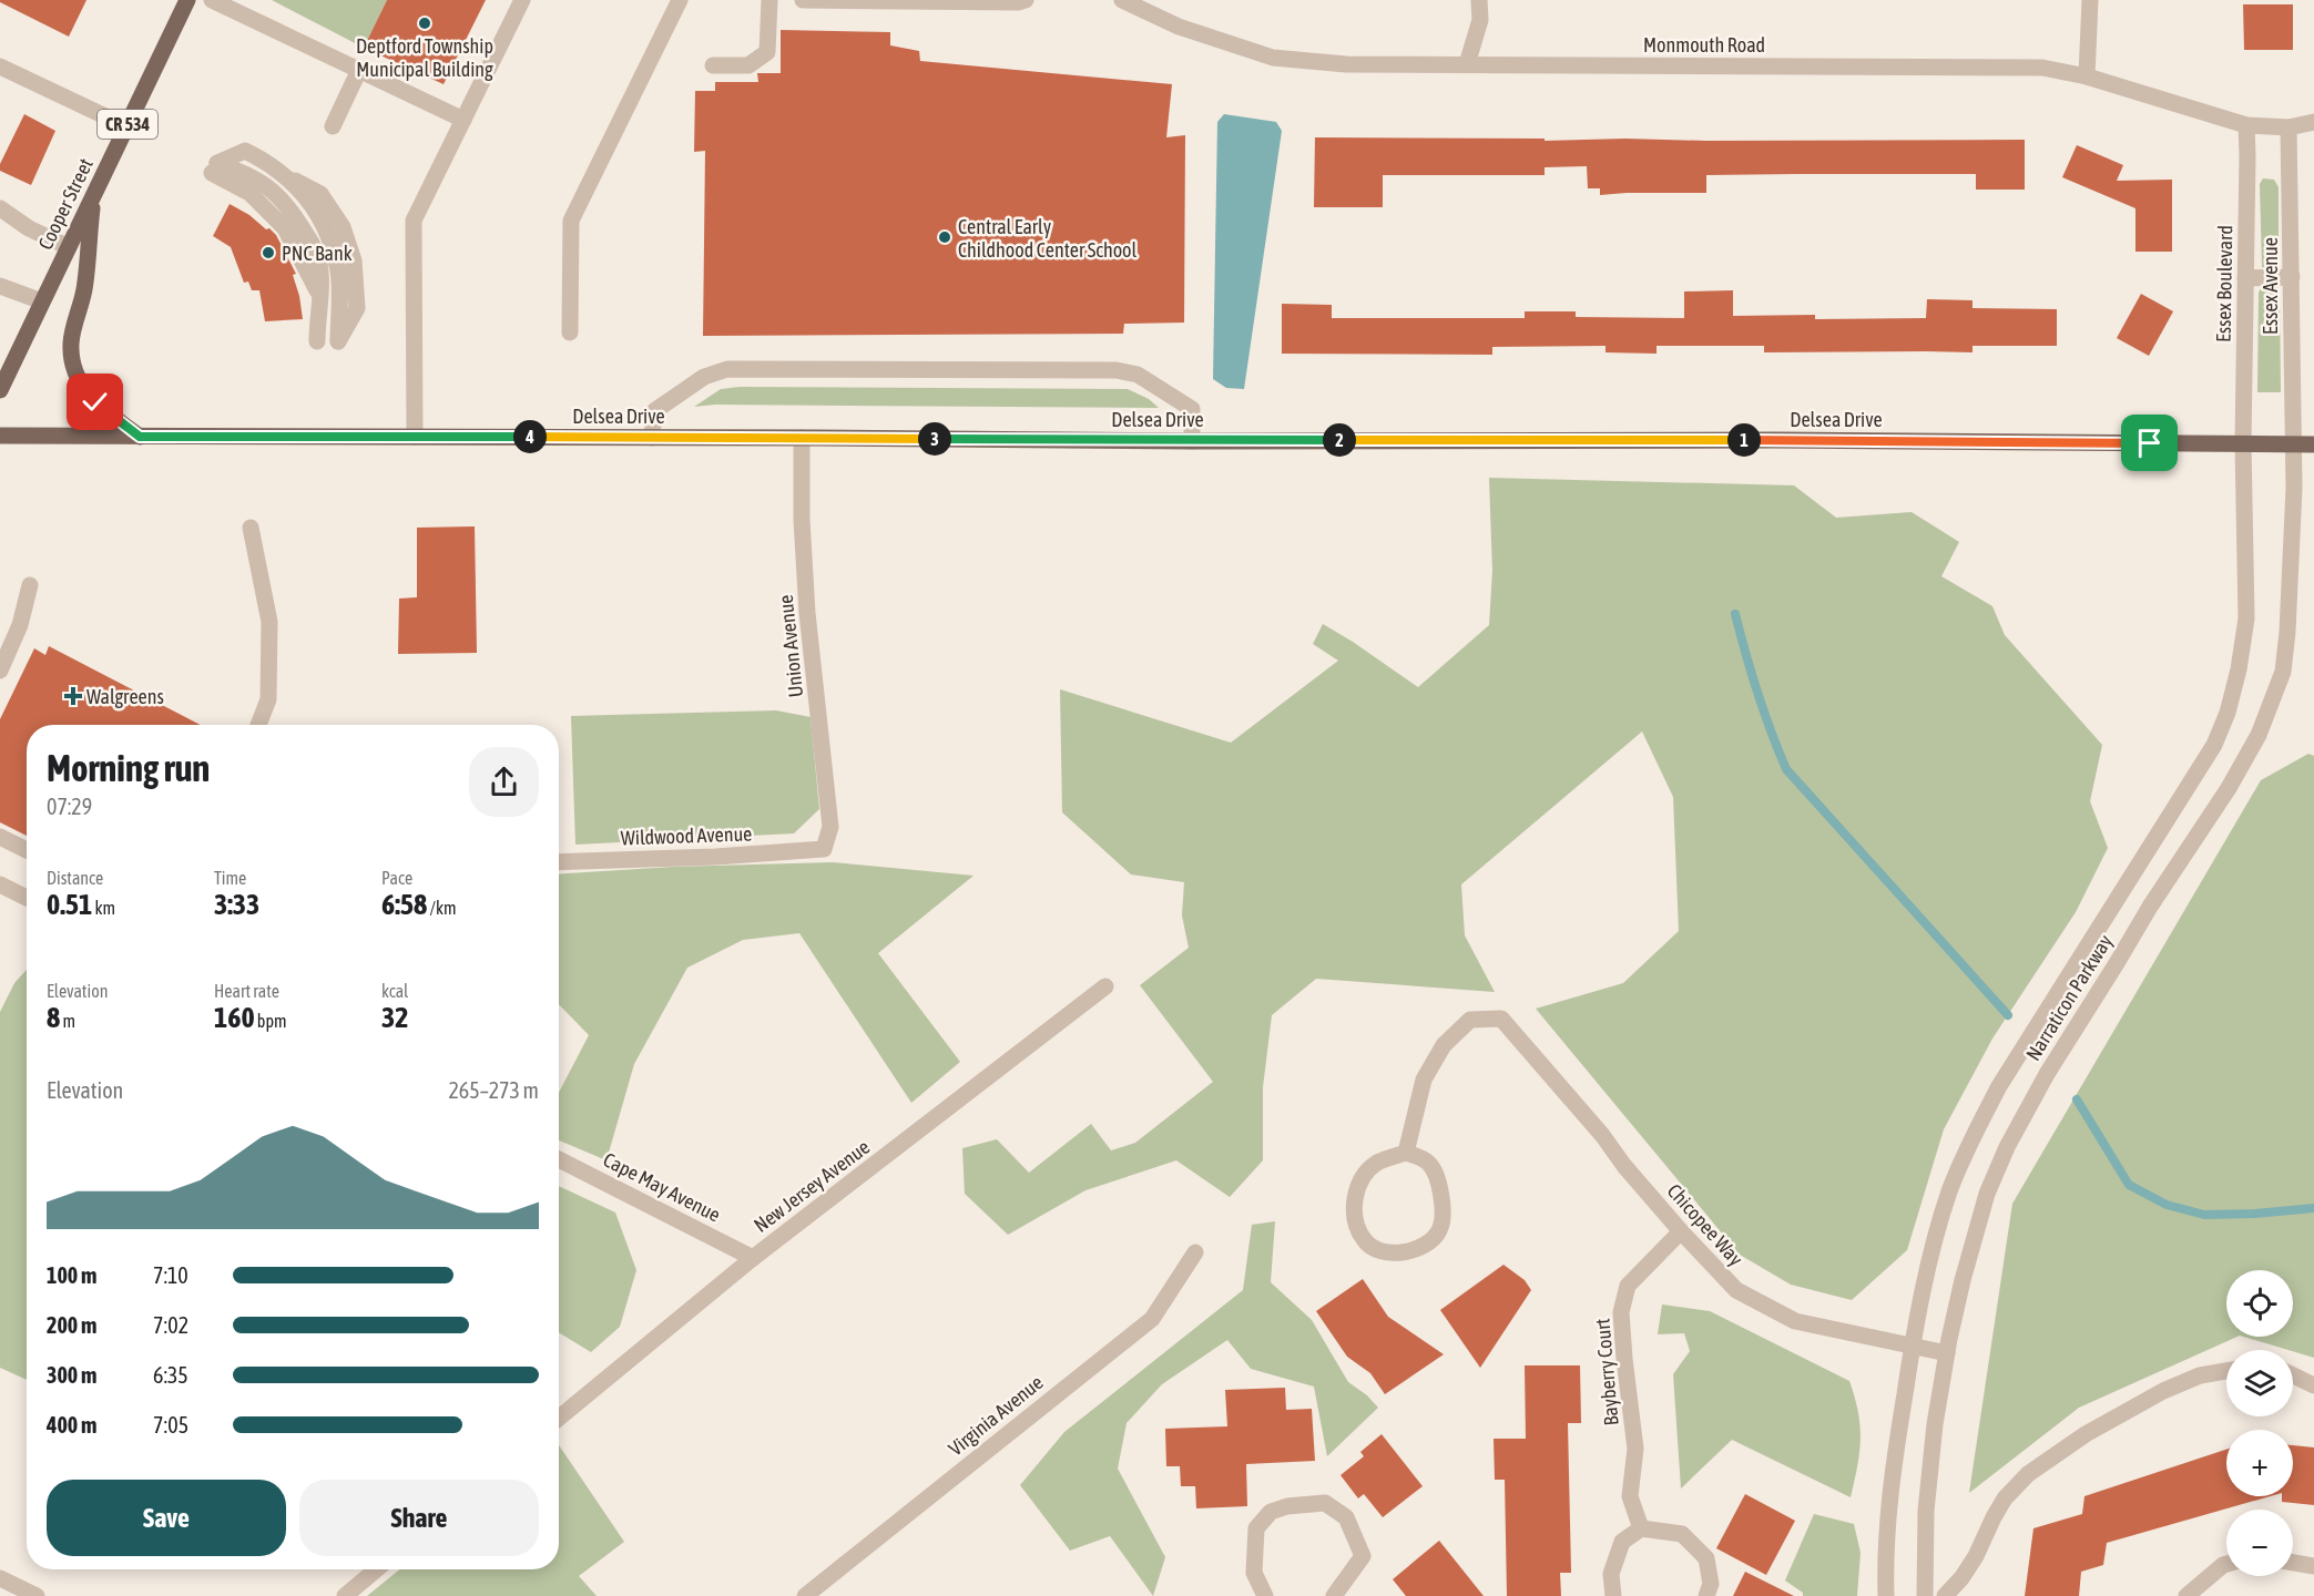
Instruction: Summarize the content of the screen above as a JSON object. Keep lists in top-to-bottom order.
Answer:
{
  "streets": {
    "main road": ["CR 534", "Cooper Street", "Delsea Drive"],
    "street": [
      "Monmouth Road",
      "Essex Boulevard",
      "Essex Avenue",
      "Union Avenue",
      "Wildwood Avenue",
      "Narraticon Parkway",
      "New Jersey Avenue",
      "Cape May Avenue",
      "Chicopee Way",
      "Bayberry Court",
      "Virginia Avenue"
    ]
  },
  "crossings": [
    ["Monmouth Road", "Essex Boulevard"],
    ["Monmouth Road", "Essex Avenue"],
    ["Essex Boulevard", "Delsea Drive"],
    ["Essex Boulevard", "Narraticon Parkway"],
    ["Essex Avenue", "Delsea Drive"],
    ["Essex Avenue", "Narraticon Parkway"],
    ["Delsea Drive", "Union Avenue"],
    ["Delsea Drive", "Narraticon Parkway"],
    ["Union Avenue", "Wildwood Avenue"],
    ["Narraticon Parkway", "Chicopee Way"],
    ["New Jersey Avenue", "Cape May Avenue"],
    ["Chicopee Way", "Bayberry Court"]
  ],
  "places": {
    "other": ["Deptford Township Municipal Building", "Central Early Childhood Center School", "PNC Bank"],
    "health": ["Walgreens"]
  },
  "page": {
    "pins": [
      "4",
      "3",
      "1",
      "2"
    ],
    "heading": ["Morning run", "07:29"],
    "stats": [
      ["Distance", "0.51 km"],
      ["Time", "3:33"],
      ["Pace", "6:58 /km"],
      ["Elevation", "8 m"],
      ["Heart rate", "160 bpm"],
      ["kcal", "32"]
    ],
    "chart": ["Elevation", "265–273 m"],
    "list": [
      {
        "name": "100 m",
        "note": "7:10"
      },
      {
        "name": "200 m",
        "note": "7:02"
      },
      {
        "name": "300 m",
        "note": "6:35"
      },
      {
        "name": "400 m",
        "note": "7:05"
      }
    ],
    "map_buttons": ["+", "−"],
    "buttons": ["Save", "Share"]
  }
}
